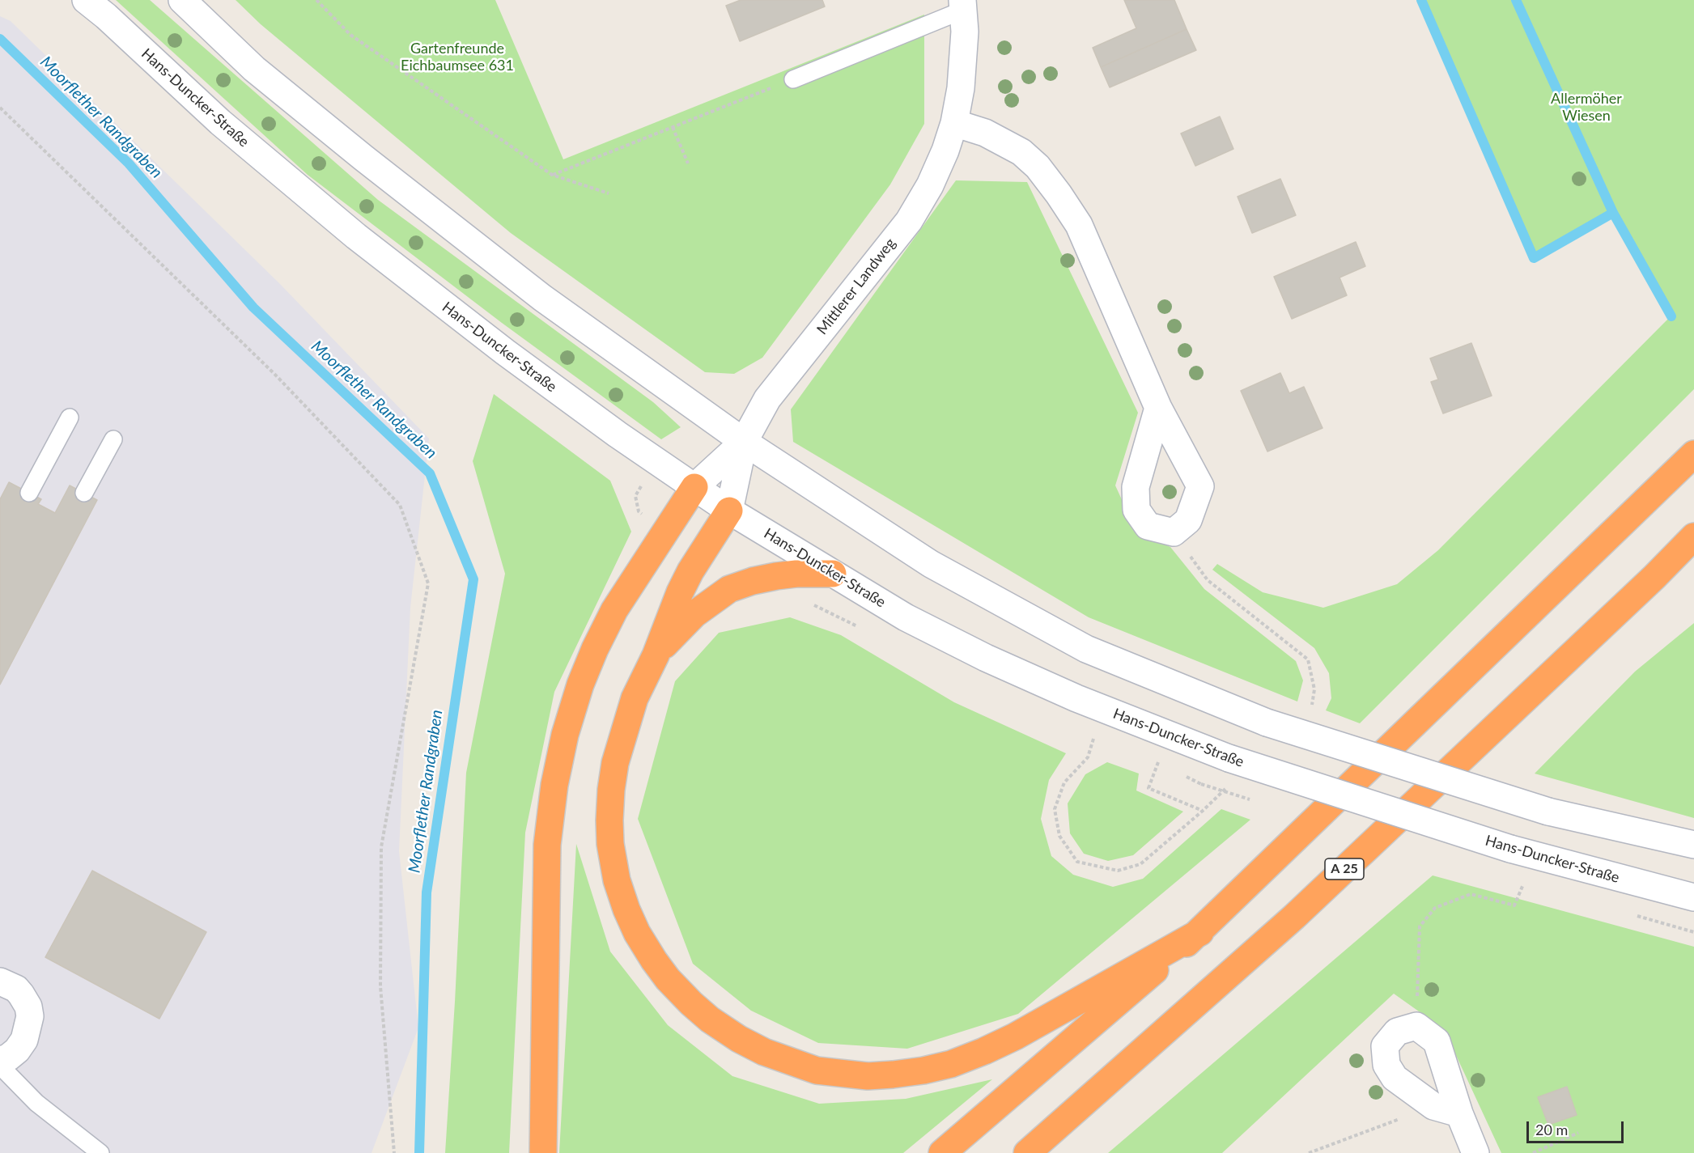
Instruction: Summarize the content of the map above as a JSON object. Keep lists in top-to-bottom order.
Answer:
{
  "streets": {
    "highway": ["A 25"],
    "street": ["Hans-Duncker-Straße", "Mittlerer Landweg"]
  },
  "water": ["Moorflether Randgraben"],
  "parks": ["Gartenfreunde Eichbaumsee 631", "Allermöher Wiesen"],
  "scale_bar": "20 m"
}
